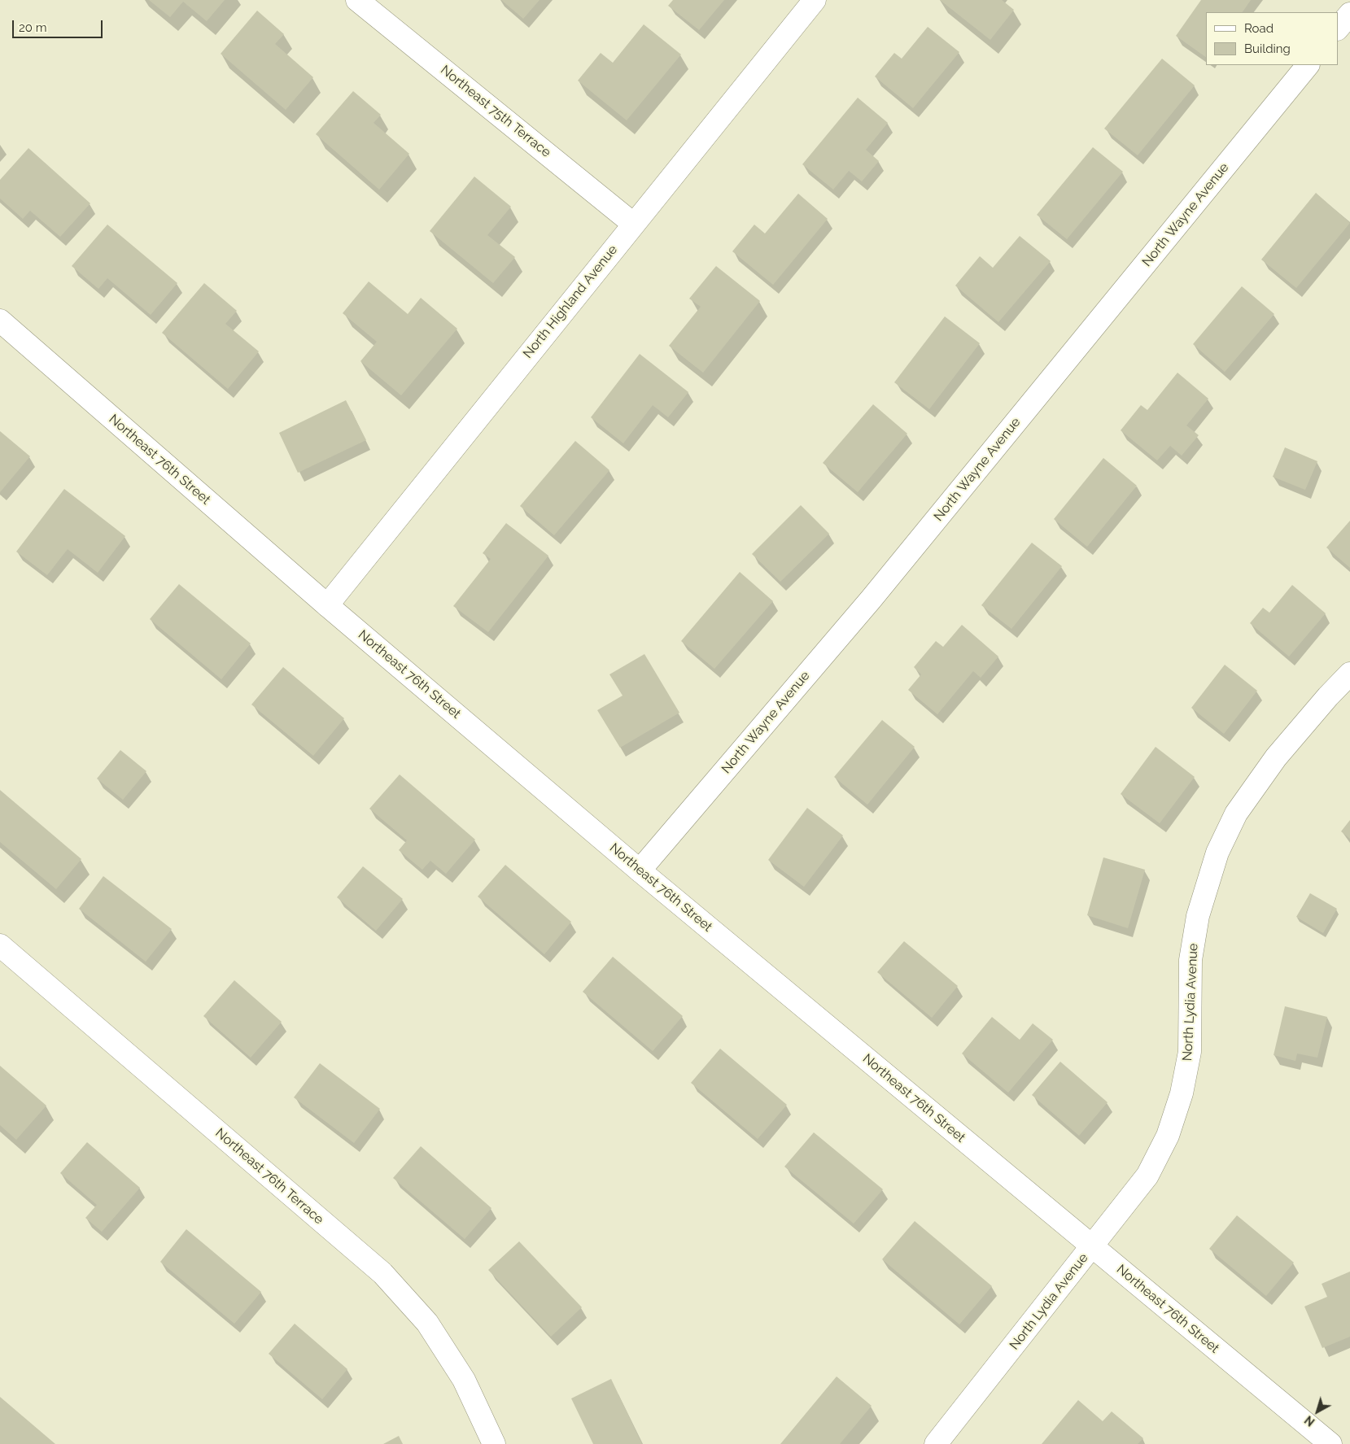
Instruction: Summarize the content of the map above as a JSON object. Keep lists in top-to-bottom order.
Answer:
{
  "streets": {
    "street": [
      "Northeast 75th Terrace",
      "North Wayne Avenue",
      "North Highland Avenue",
      "Northeast 76th Street",
      "North Lydia Avenue",
      "Northeast 76th Terrace"
    ]
  },
  "crossings": [
    ["Northeast 75th Terrace", "North Highland Avenue"],
    ["North Wayne Avenue", "Northeast 76th Street"],
    ["North Highland Avenue", "Northeast 76th Street"],
    ["Northeast 76th Street", "North Lydia Avenue"]
  ],
  "legend": ["Road", "Building"],
  "scale_bar": "20 m",
  "north": "bottom left"
}
